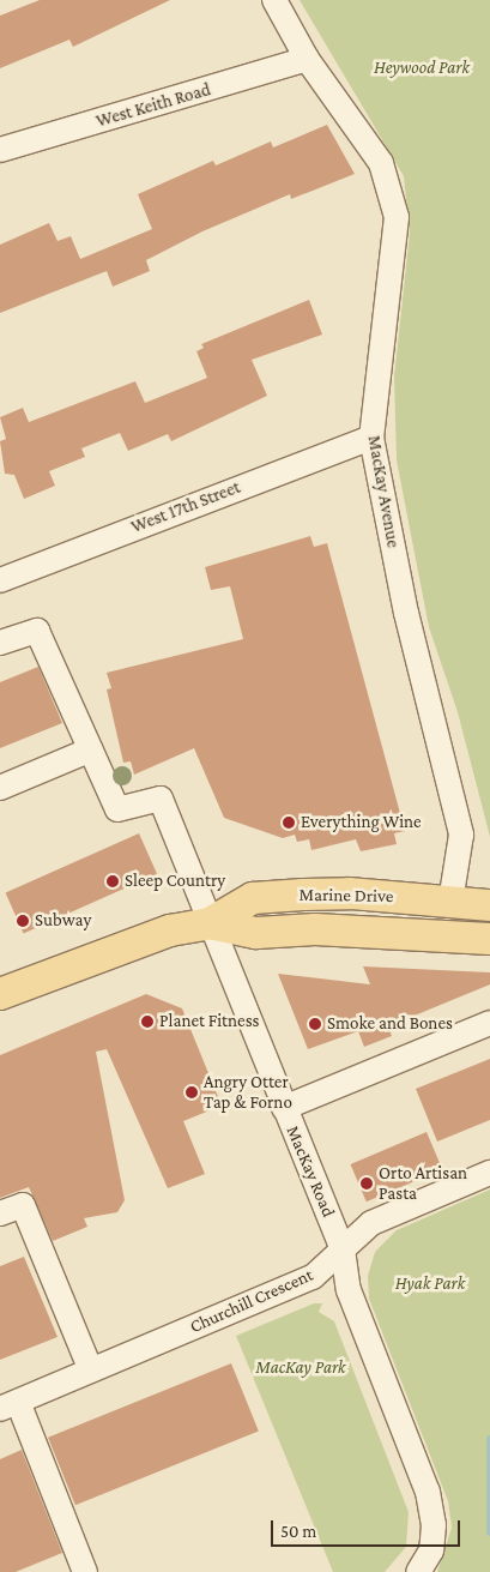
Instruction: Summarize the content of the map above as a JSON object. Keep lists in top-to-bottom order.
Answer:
{
  "streets": {
    "main road": ["Marine Drive"],
    "street": [
      "West Keith Road",
      "MacKay Avenue",
      "West 17th Street",
      "MacKay Road",
      "Churchill Crescent"
    ]
  },
  "crossings": [
    ["West Keith Road", "MacKay Avenue"],
    ["MacKay Avenue", "West 17th Street"],
    ["MacKay Avenue", "Marine Drive"],
    ["Marine Drive", "MacKay Road"],
    ["MacKay Road", "Churchill Crescent"]
  ],
  "parks": ["Heywood Park", "Hyak Park", "MacKay Park"],
  "places": [
    "Everything Wine",
    "Sleep Country",
    "Subway",
    "Planet Fitness",
    "Smoke and Bones",
    "Angry Otter Tap & Forno",
    "Orto Artisan Pasta"
  ],
  "scale_bar": "50 m"
}
